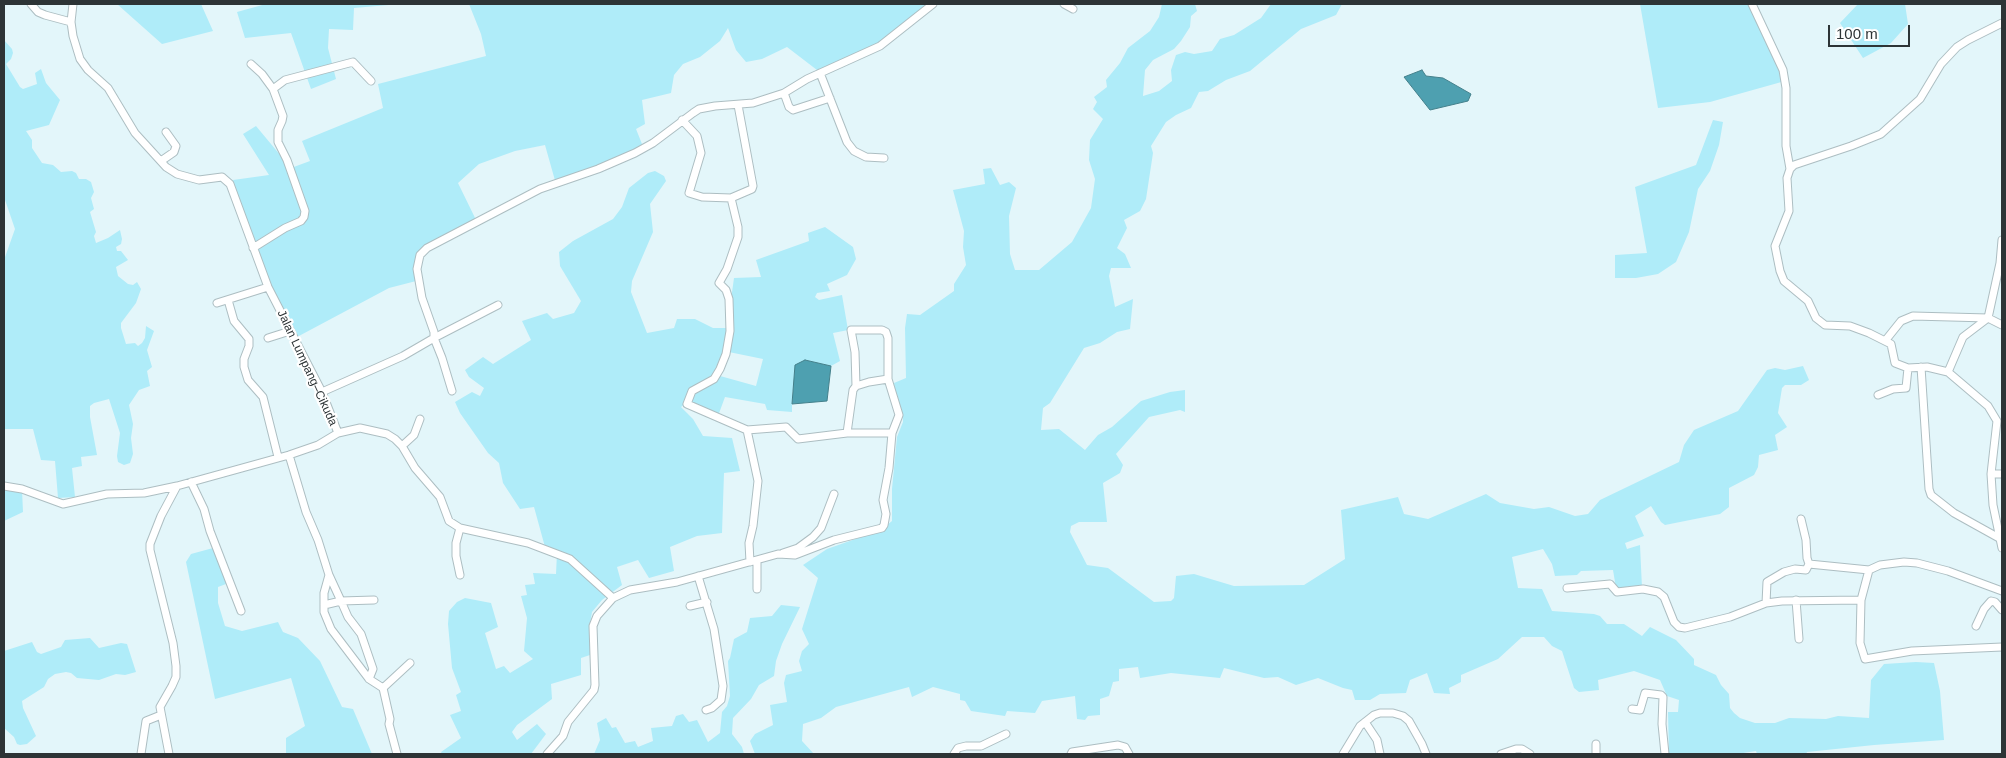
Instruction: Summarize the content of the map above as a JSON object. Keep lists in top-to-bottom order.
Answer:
{
  "streets": {
    "street": ["Jalan Lumpang–Cikuda"]
  },
  "scale_bar": "100 m"
}
